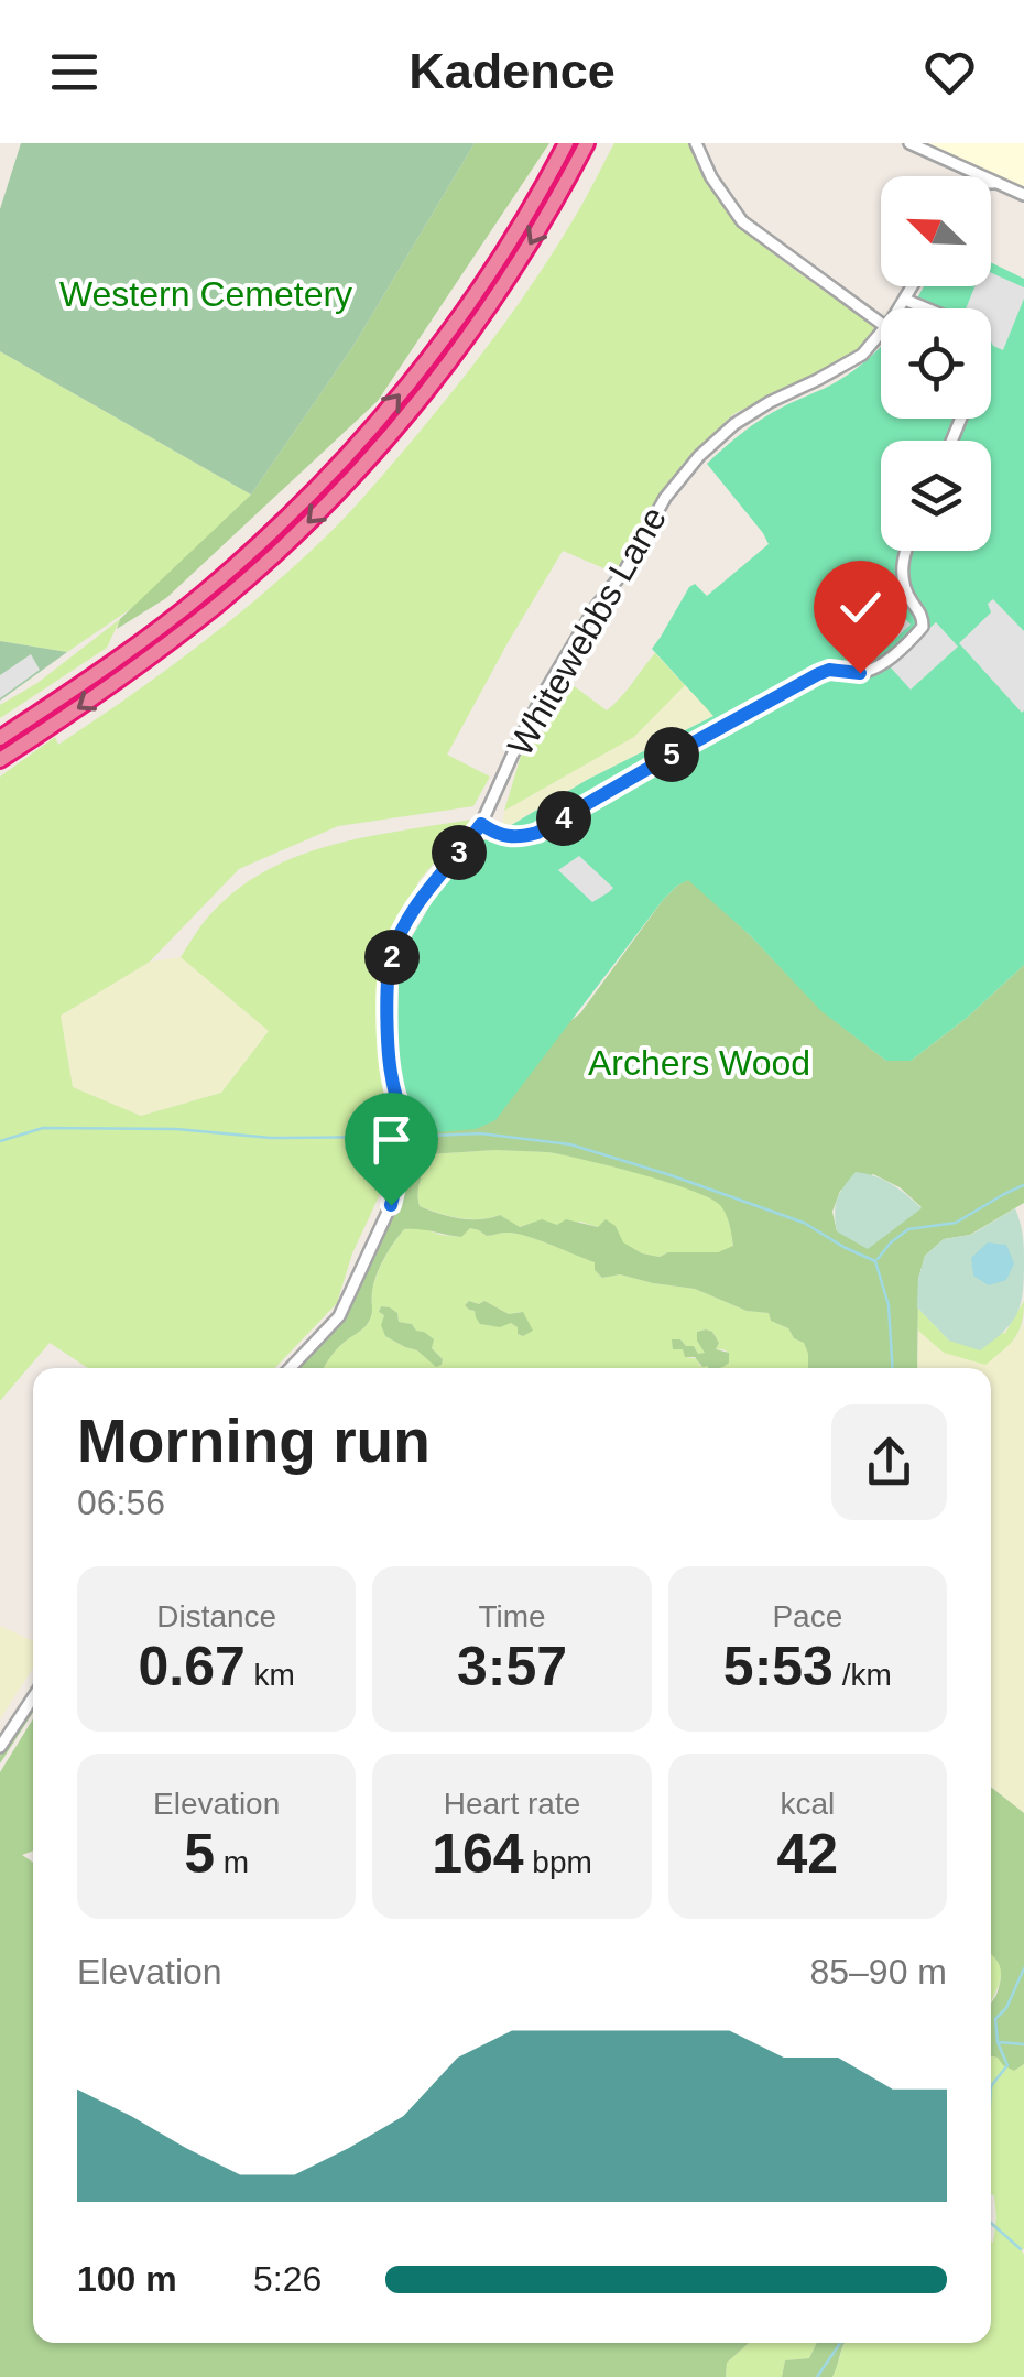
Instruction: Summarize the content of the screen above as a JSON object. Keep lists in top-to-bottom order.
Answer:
{
  "streets": {
    "street": ["Whitewebbs Lane"]
  },
  "parks": ["Western Cemetery", "Archers Wood"],
  "north": "top left",
  "page": {
    "header": "Kadence",
    "pins": [
      "5",
      "4",
      "3",
      "2"
    ],
    "heading": ["Morning run", "06:56"],
    "stats": [
      ["Distance", "0.67 km"],
      ["Time", "3:57"],
      ["Pace", "5:53 /km"],
      ["Elevation", "5 m"],
      ["Heart rate", "164 bpm"],
      ["kcal", "42"]
    ],
    "chart": ["Elevation", "85–90 m"],
    "list": [
      {
        "name": "100 m",
        "note": "5:26"
      }
    ]
  }
}
